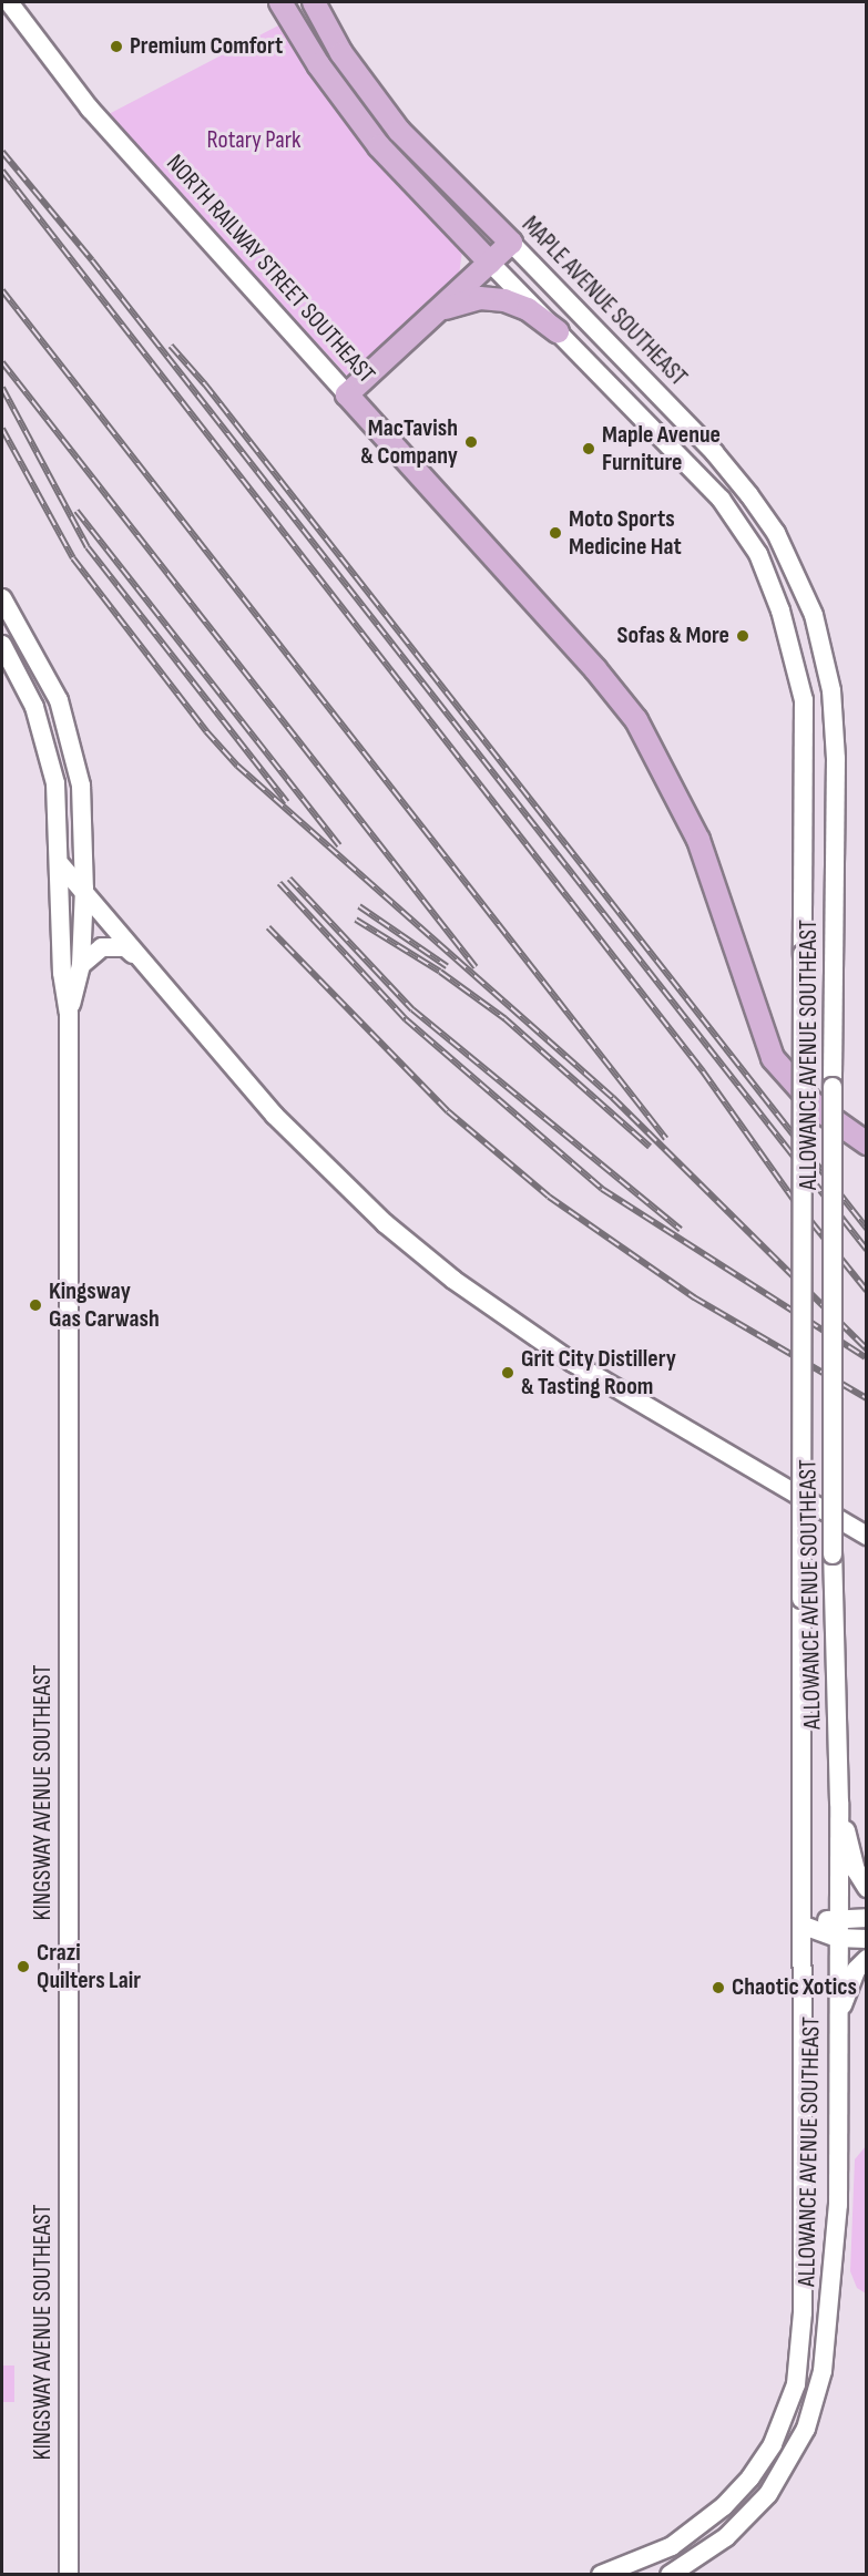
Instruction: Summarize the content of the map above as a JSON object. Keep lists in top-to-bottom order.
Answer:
{
  "streets": {
    "main road": [
      "NORTH RAILWAY STREET SOUTHEAST",
      "MAPLE AVENUE SOUTHEAST",
      "ALLOWANCE AVENUE SOUTHEAST",
      "KINGSWAY AVENUE SOUTHEAST"
    ]
  },
  "crossings": [
    ["MAPLE AVENUE SOUTHEAST", "ALLOWANCE AVENUE SOUTHEAST"]
  ],
  "parks": ["Rotary Park"],
  "places": [
    "Premium Comfort",
    "MacTavish & Company",
    "Maple Avenue Furniture",
    "Moto Sports Medicine Hat",
    "Sofas & More",
    "Kingsway Gas Carwash",
    "Grit City Distillery & Tasting Room",
    "Crazi Quilters Lair",
    "Chaotic Xotics"
  ]
}
